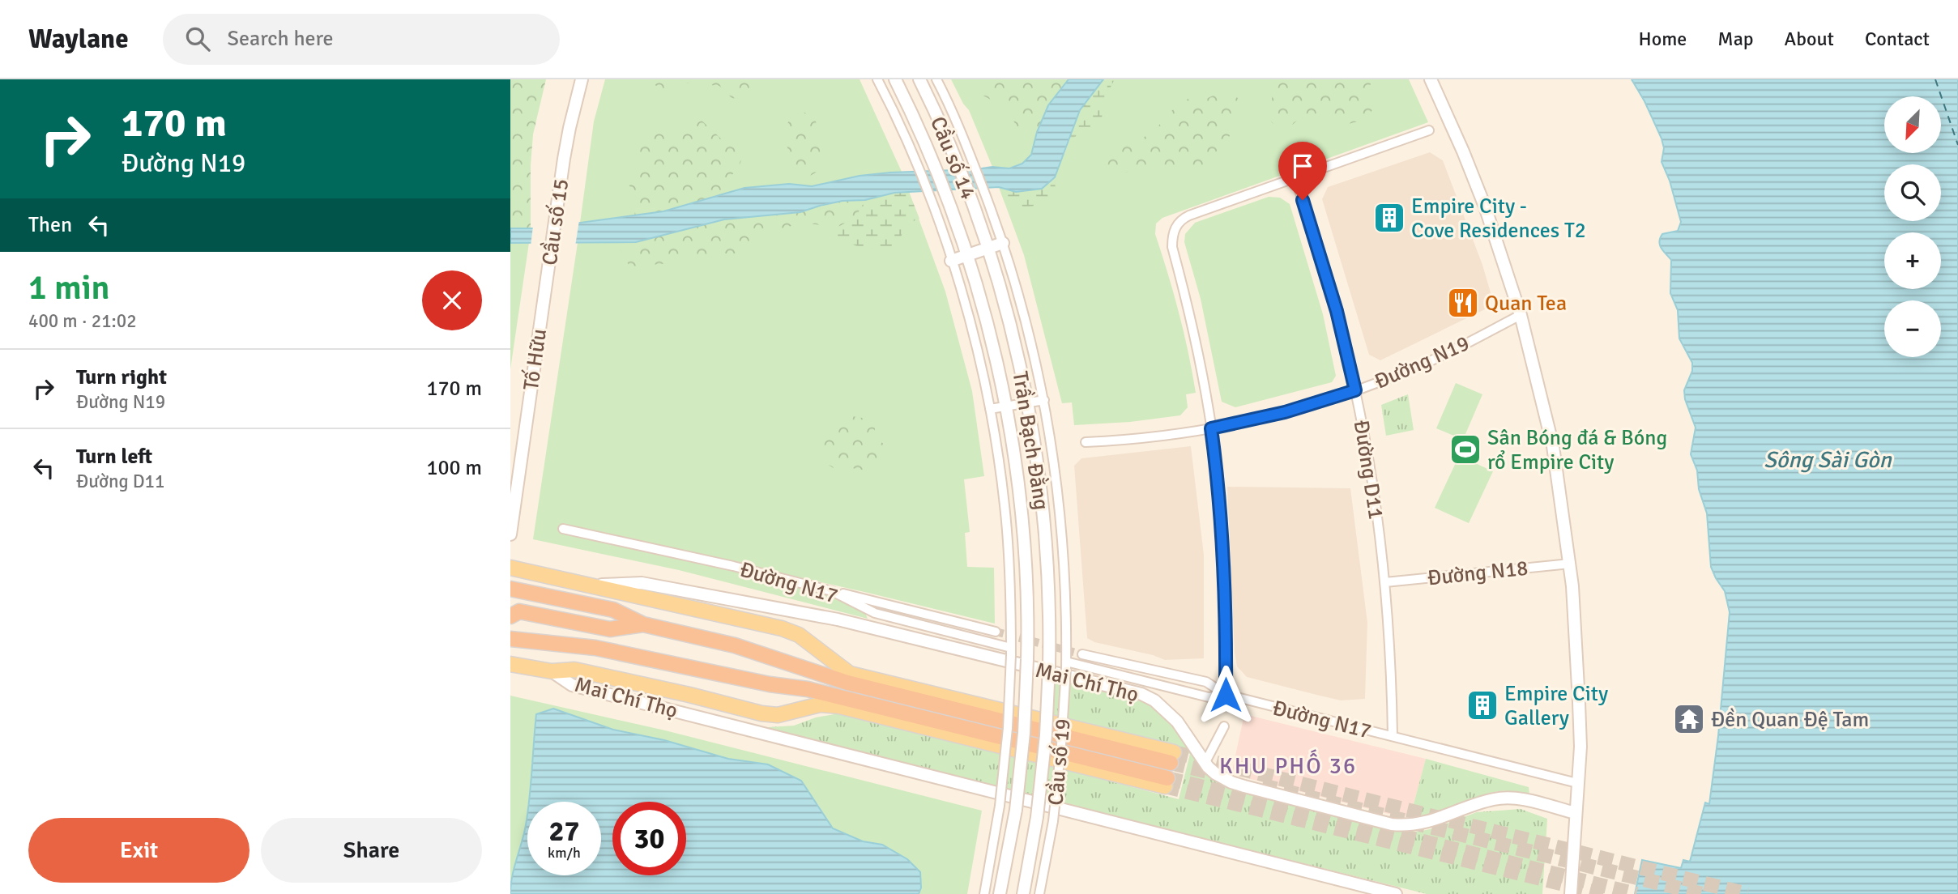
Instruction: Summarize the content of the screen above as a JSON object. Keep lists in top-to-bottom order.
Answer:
{
  "streets": {
    "highway": ["Mai Chí Thọ"],
    "street": [
      "Cầu số 14",
      "Cầu số 15",
      "Tố Hữu",
      "Đường N19",
      "Trần Bạch Đằng",
      "Đường D11",
      "Đường N18",
      "Đường N17",
      "Cầu số 19"
    ]
  },
  "crossings": [
    ["Cầu số 14", "Trần Bạch Đằng"],
    ["Cầu số 14", "Đường N17"],
    ["Cầu số 14", "Cầu số 19"],
    ["Cầu số 15", "Tố Hữu"],
    ["Đường N19", "Đường D11"],
    ["Trần Bạch Đằng", "Cầu số 19"],
    ["Đường D11", "Đường N18"],
    ["Đường D11", "Đường N17"],
    ["Đường N17", "Cầu số 19"]
  ],
  "districts": ["KHU PHỐ 36"],
  "water": ["Sông Sài Gòn"],
  "places": {
    "building": ["Empire City - Cove Residences T2", "Empire City Gallery"],
    "restaurant": ["Quan Tea"],
    "sports": ["Sân Bóng đá & Bóng rổ Empire City"],
    "temple": ["Đền Quan Đệ Tam"]
  },
  "north": "bottom left",
  "page": {
    "header": "Waylane",
    "search": "Search here",
    "nav": [
      "Home",
      "Map",
      "About",
      "Contact"
    ],
    "turn": ["170 m", "Đường N19"],
    "map_buttons": ["+", "−"],
    "then": "Then",
    "heading": ["1 min", "400 m · 21:02"],
    "list": [
      {
        "name": "Turn right",
        "note": "Đường N19",
        "value": "170 m"
      },
      {
        "name": "Turn left",
        "note": "Đường D11",
        "value": "100 m"
      }
    ],
    "speed": "27 km/h",
    "limit": "30",
    "buttons": ["Exit", "Share"]
  }
}
